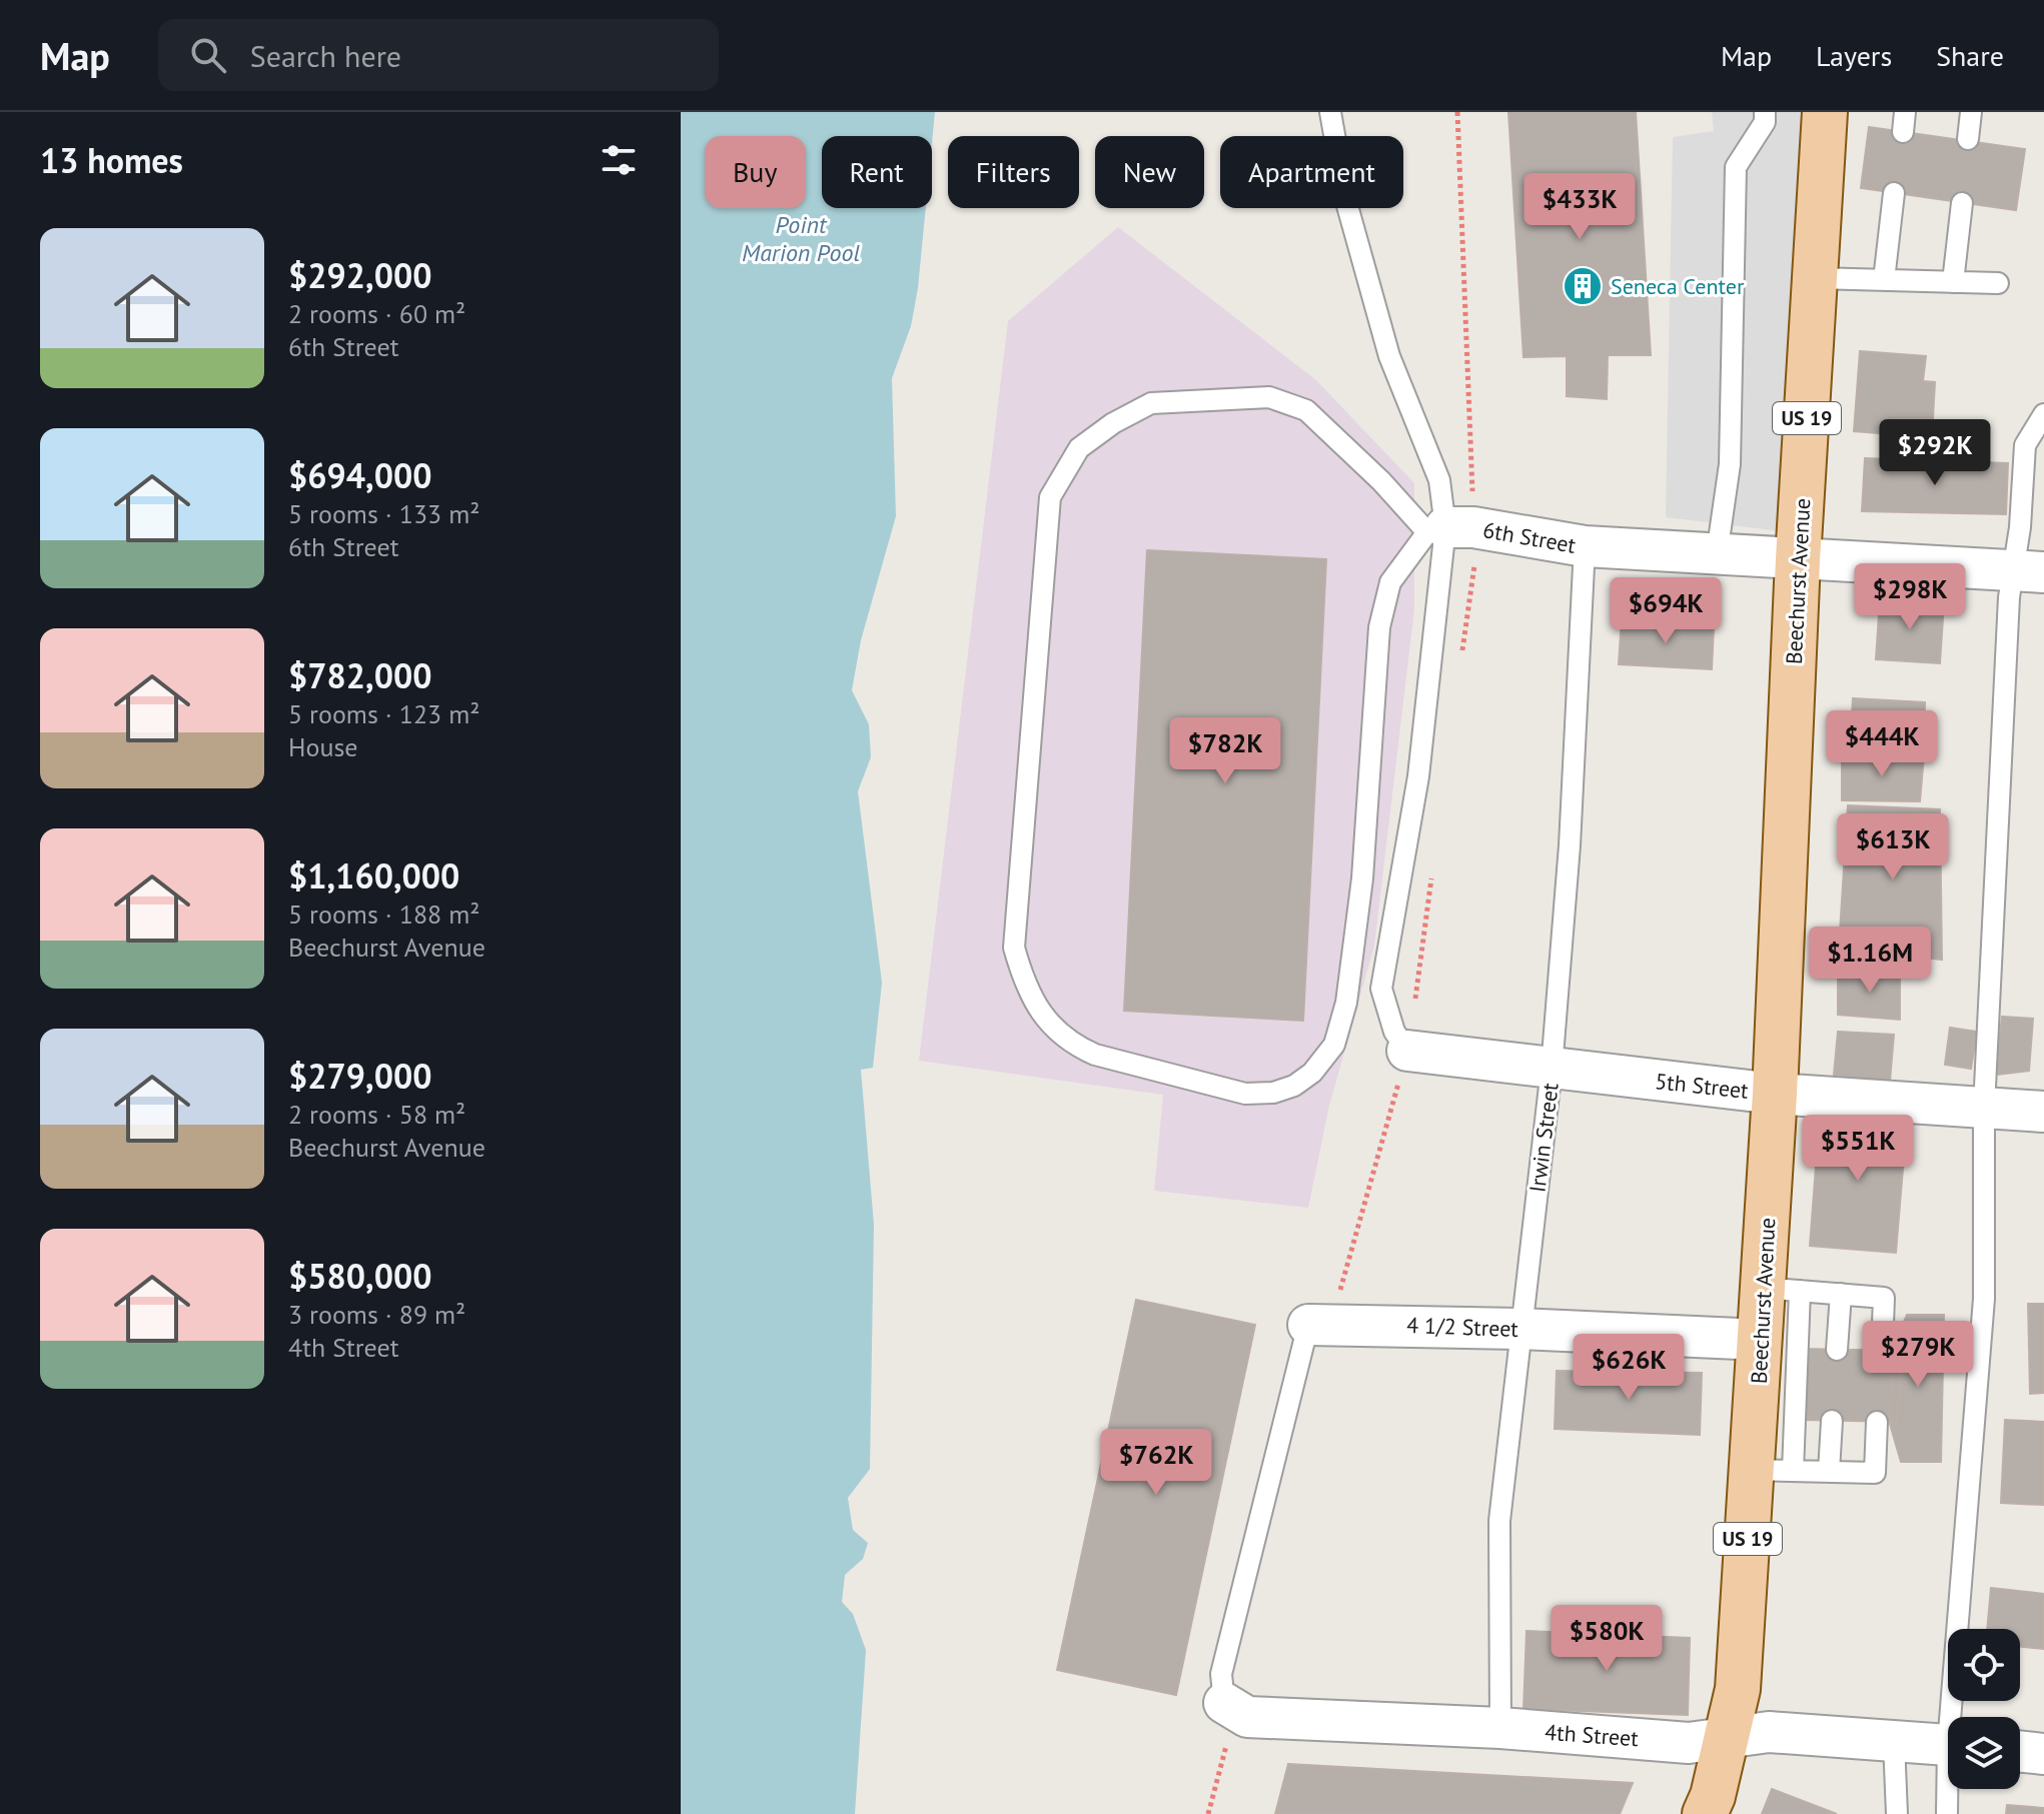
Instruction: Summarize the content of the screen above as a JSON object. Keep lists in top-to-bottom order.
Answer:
{
  "streets": {
    "main road": ["US 19", "Beechurst Avenue"],
    "street": [
      "6th Street",
      "5th Street",
      "4 1/2 Street",
      "4th Street"
    ],
    "lane": ["Irwin Street"]
  },
  "crossings": [
    ["6th Street", "Beechurst Avenue"],
    ["6th Street", "Irwin Street"],
    ["Beechurst Avenue", "5th Street"],
    ["Beechurst Avenue", "4 1/2 Street"],
    ["Beechurst Avenue", "4th Street"],
    ["5th Street", "Irwin Street"],
    ["Irwin Street", "4 1/2 Street"],
    ["Irwin Street", "4th Street"]
  ],
  "water": ["Point Marion Pool"],
  "places": {
    "building": ["Seneca Center"]
  },
  "page": {
    "header": "Map",
    "search": "Search here",
    "nav": ["Map", "Layers", "Share"],
    "heading": "13 homes",
    "chip": [
      "Buy",
      "Rent",
      "Filters",
      "New",
      "Apartment"
    ],
    "price": [
      "$433K",
      "$292K",
      "$298K",
      "$694K",
      "$444K",
      "$782K",
      "$613K",
      "$1.16M",
      "$551K",
      "$279K",
      "$626K",
      "$762K",
      "$580K"
    ],
    "list": [
      {
        "name": "$292,000",
        "note": "2 rooms · 60 m² · 6th Street"
      },
      {
        "name": "$694,000",
        "note": "5 rooms · 133 m² · 6th Street"
      },
      {
        "name": "$782,000",
        "note": "5 rooms · 123 m² · House"
      },
      {
        "name": "$1,160,000",
        "note": "5 rooms · 188 m² · Beechurst Avenue"
      },
      {
        "name": "$279,000",
        "note": "2 rooms · 58 m² · Beechurst Avenue"
      },
      {
        "name": "$580,000",
        "note": "3 rooms · 89 m² · 4th Street"
      }
    ]
  }
}
